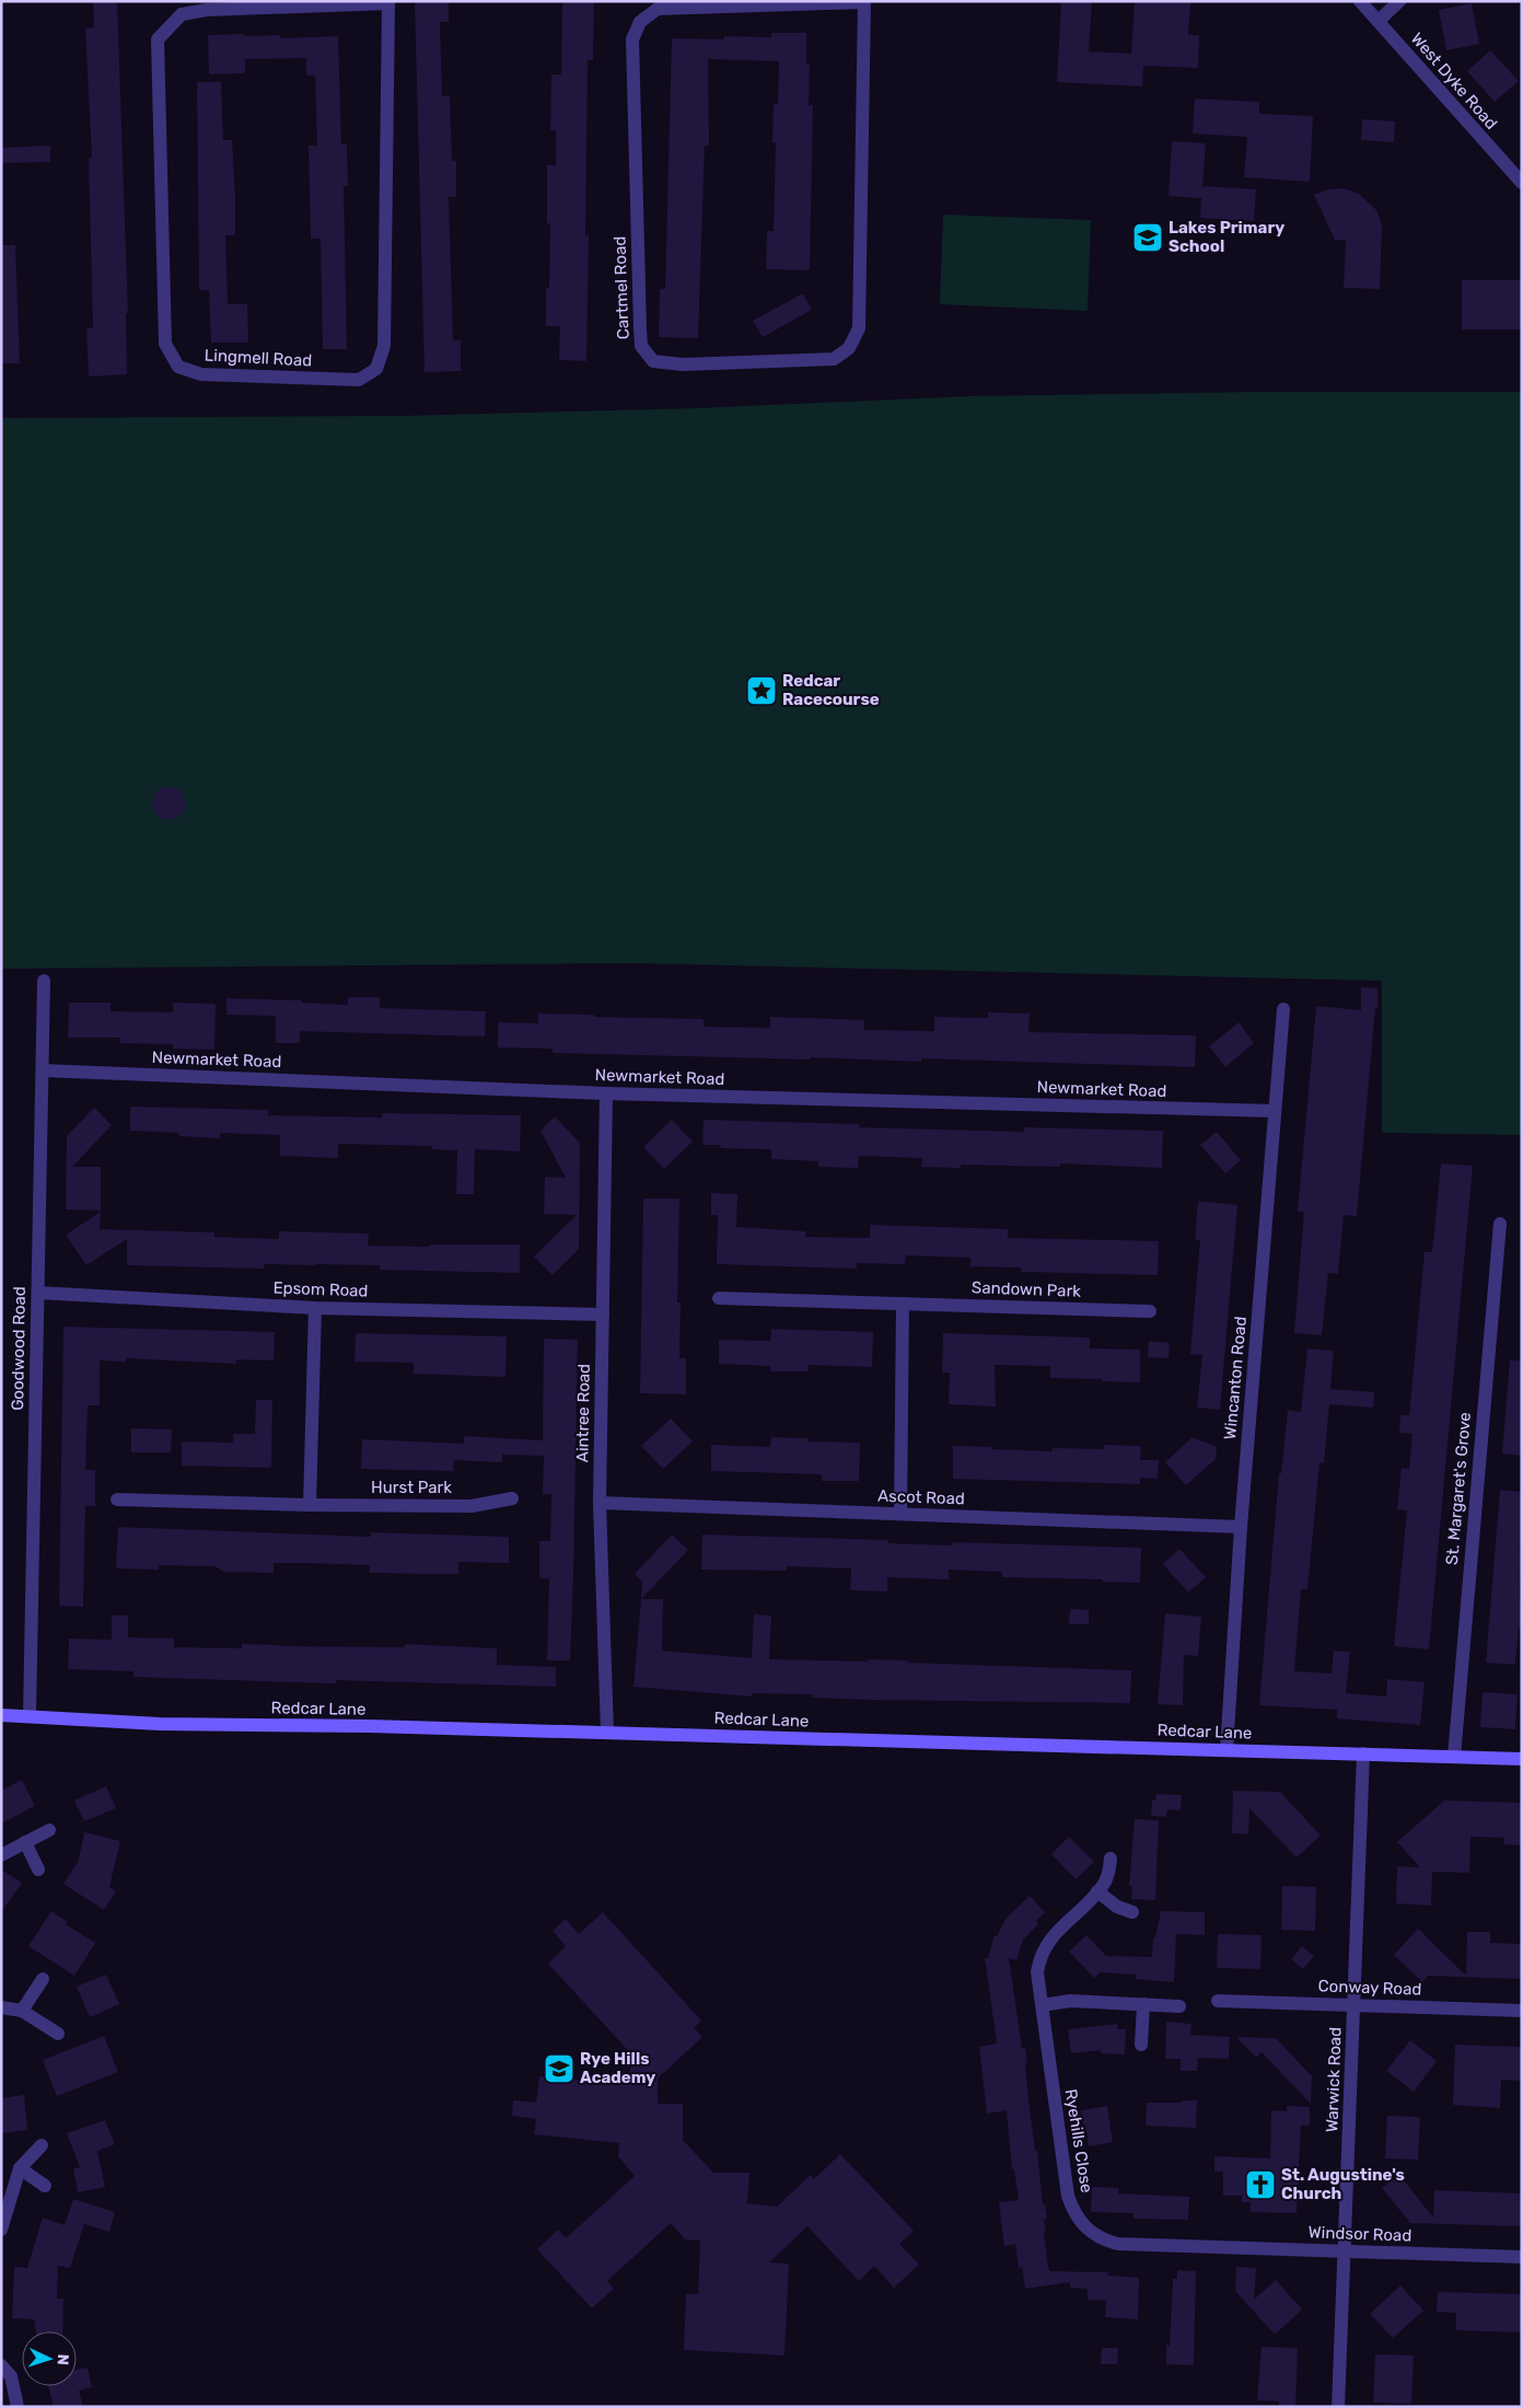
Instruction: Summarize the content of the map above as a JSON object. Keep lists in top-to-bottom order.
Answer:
{
  "streets": {
    "main road": ["Redcar Lane"],
    "street": [
      "West Dyke Road",
      "Cartmel Road",
      "Lingmell Road",
      "Newmarket Road",
      "Epsom Road",
      "Sandown Park",
      "Goodwood Road",
      "Wincanton Road",
      "Aintree Road",
      "Hurst Park",
      "St. Margaret's Grove",
      "Ascot Road",
      "Conway Road",
      "Warwick Road",
      "Ryehills Close",
      "Windsor Road"
    ]
  },
  "crossings": [
    ["Newmarket Road", "Goodwood Road"],
    ["Newmarket Road", "Wincanton Road"],
    ["Newmarket Road", "Aintree Road"],
    ["Epsom Road", "Goodwood Road"],
    ["Epsom Road", "Aintree Road"],
    ["Goodwood Road", "Redcar Lane"],
    ["Wincanton Road", "Ascot Road"],
    ["Wincanton Road", "Redcar Lane"],
    ["Aintree Road", "Ascot Road"],
    ["Aintree Road", "Redcar Lane"],
    ["St. Margaret's Grove", "Redcar Lane"],
    ["Redcar Lane", "Warwick Road"],
    ["Conway Road", "Warwick Road"],
    ["Warwick Road", "Windsor Road"],
    ["Ryehills Close", "Windsor Road"]
  ],
  "places": {
    "school or university": ["Lakes Primary School", "Rye Hills Academy"],
    "place": ["Redcar Racecourse"],
    "church": ["St. Augustine's Church"]
  },
  "north": "right"
}
